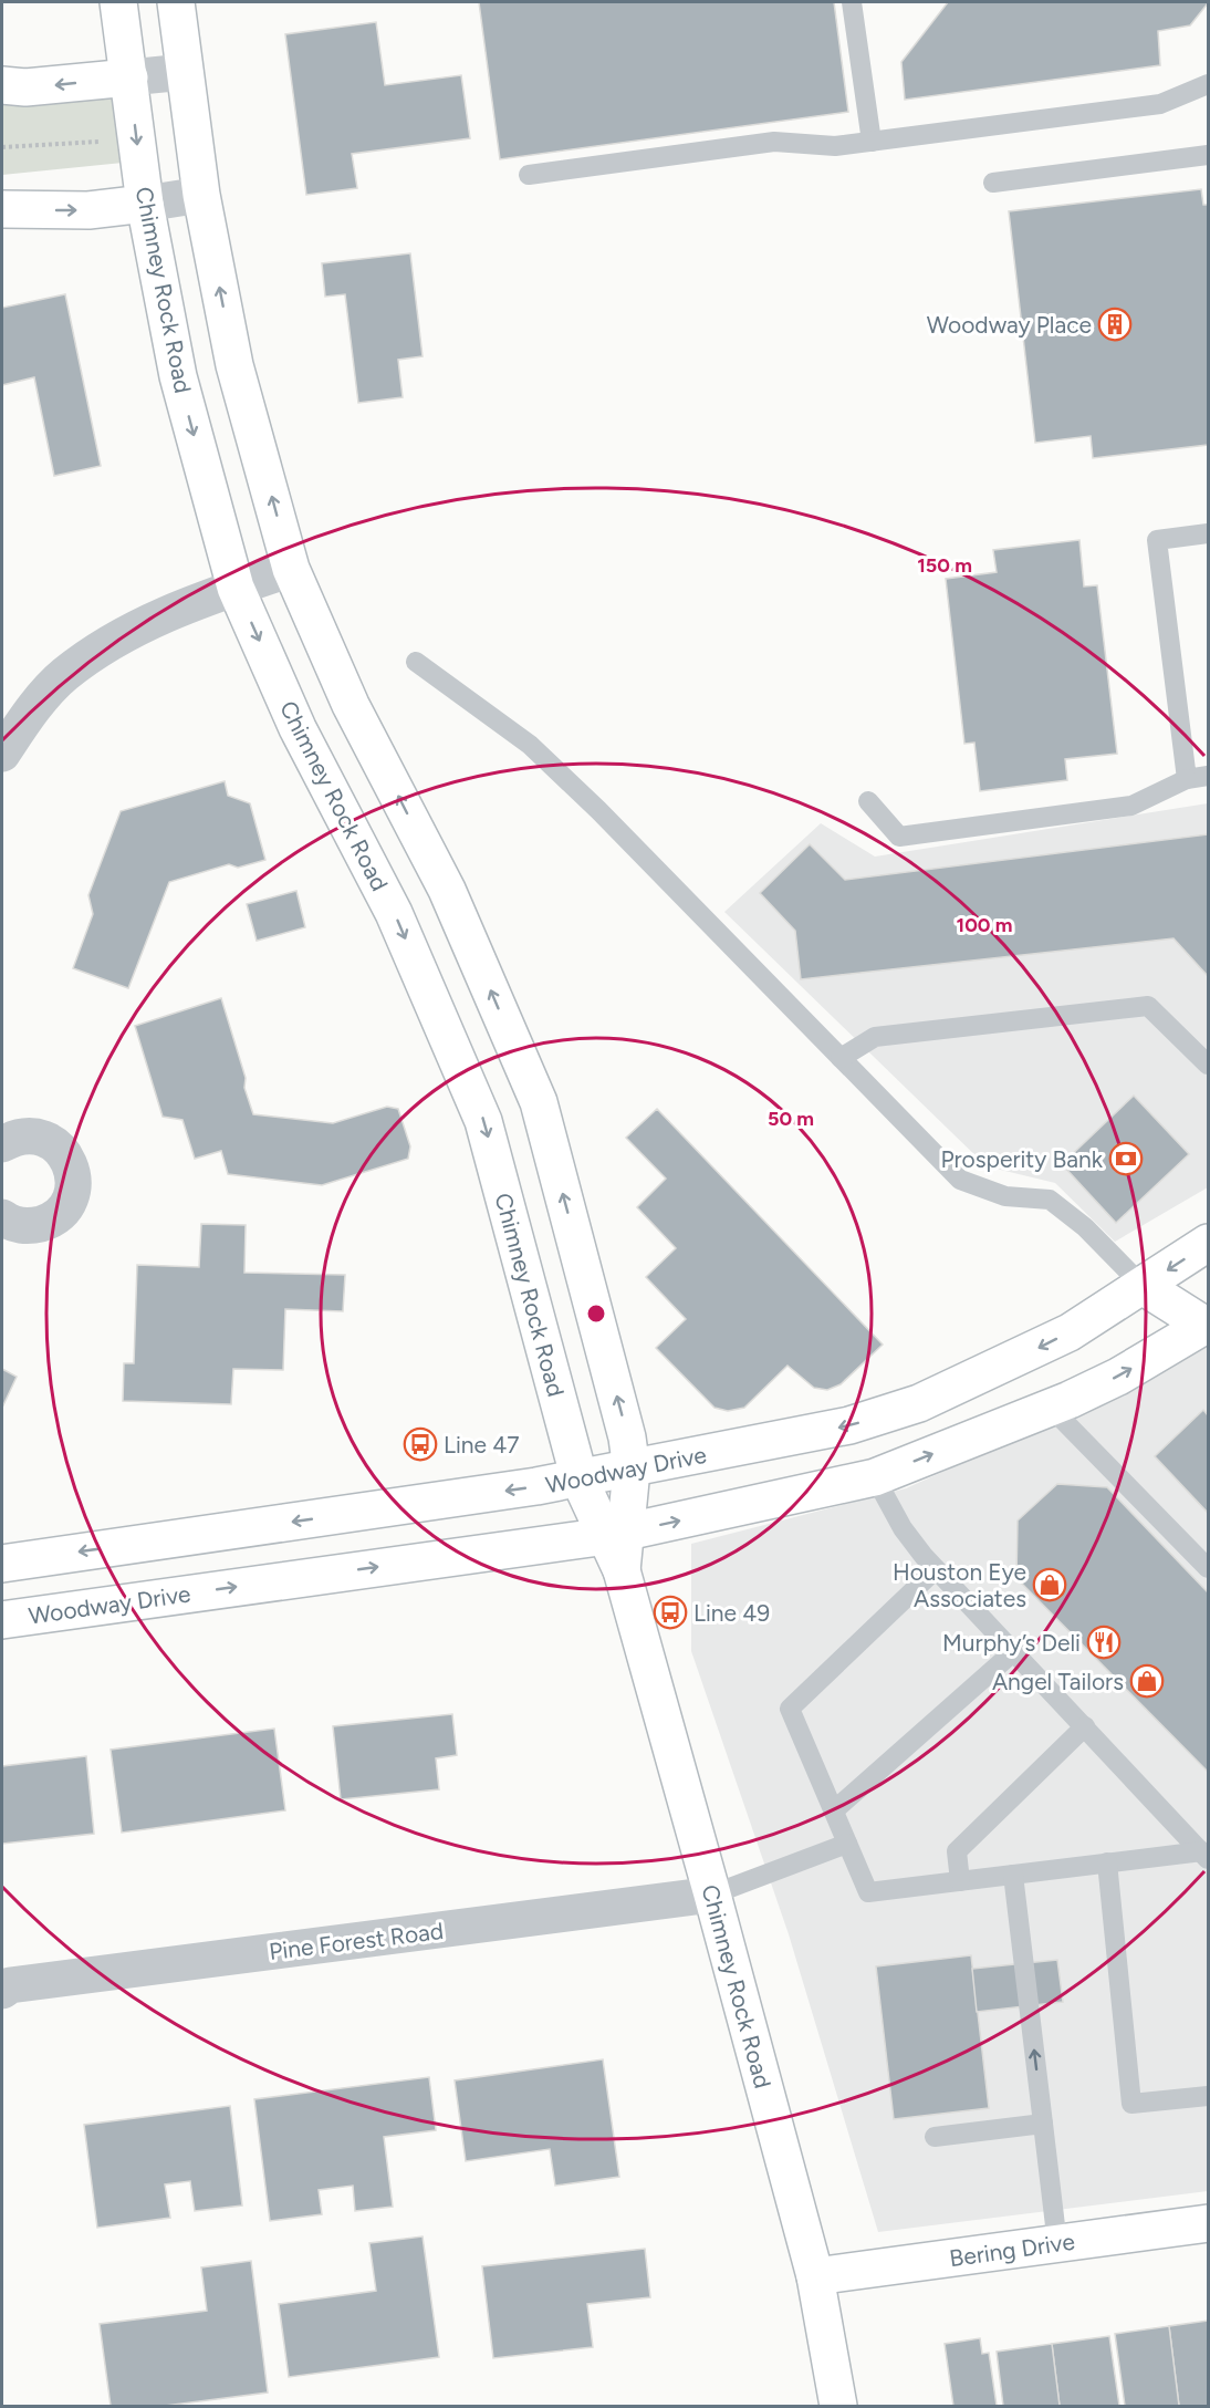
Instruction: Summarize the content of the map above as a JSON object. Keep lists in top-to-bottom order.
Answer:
{
  "streets": {
    "main road": ["Chimney Rock Road", "Woodway Drive", "Bering Drive"],
    "street": ["Pine Forest Road"]
  },
  "crossings": [
    ["Chimney Rock Road", "Woodway Drive"],
    ["Chimney Rock Road", "Pine Forest Road"],
    ["Chimney Rock Road", "Bering Drive"]
  ],
  "places": {
    "building": ["Woodway Place"],
    "bank": ["Prosperity Bank"],
    "bus stop": ["Line 47", "Line 49"],
    "shop": ["Houston Eye Associates", "Angel Tailors"],
    "restaurant": ["Murphy’s Deli"]
  },
  "rings": ["150 m", "100 m", "50 m"]
}
